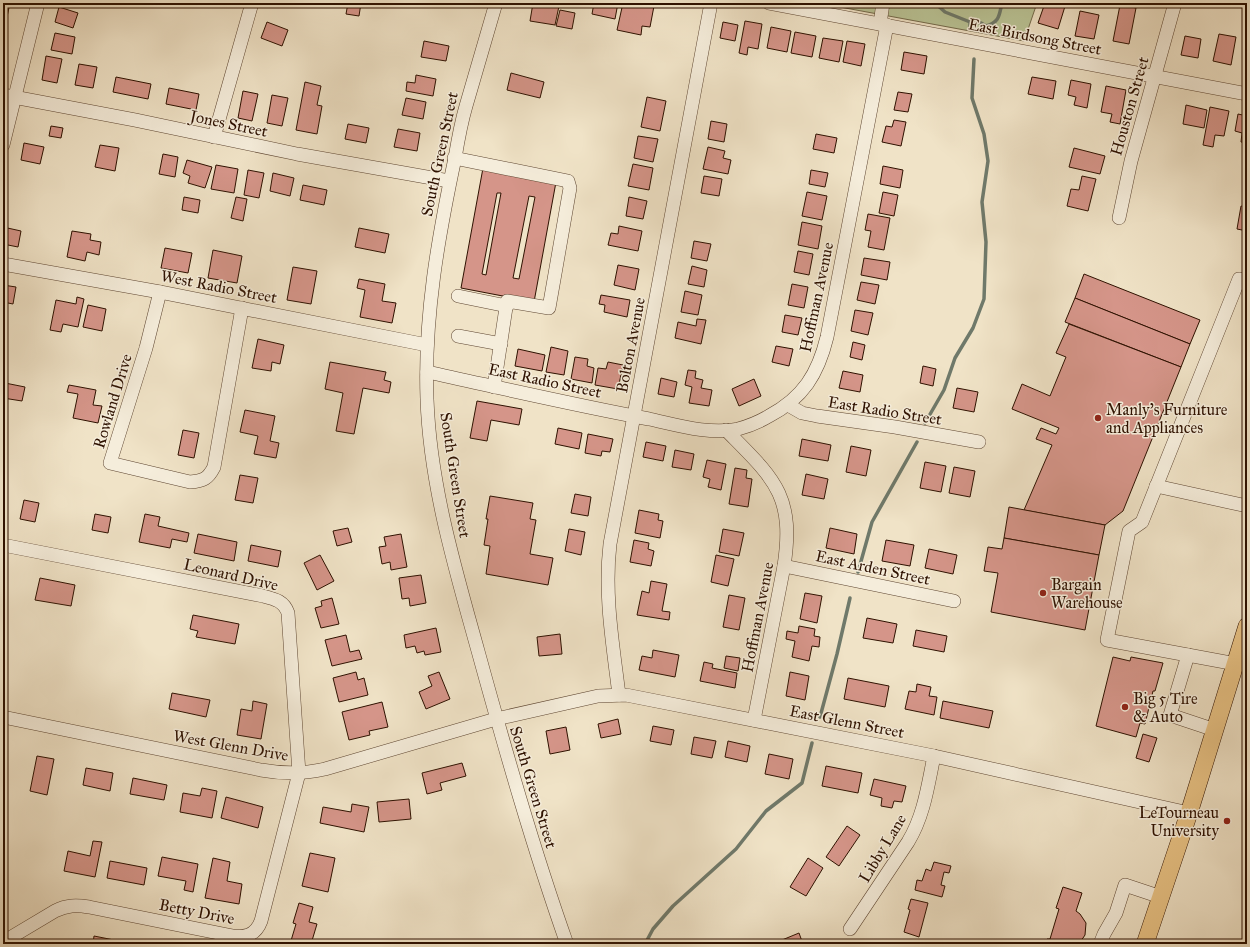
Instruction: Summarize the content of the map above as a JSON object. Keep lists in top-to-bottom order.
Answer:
{
  "streets": {
    "street": [
      "East Birdsong Street",
      "Houston Street",
      "Jones Street",
      "South Green Street",
      "West Radio Street",
      "Hoffman Avenue",
      "Bolton Avenue",
      "East Radio Street",
      "Rowland Drive",
      "East Arden Street",
      "Leonard Drive",
      "East Glenn Street",
      "West Glenn Drive",
      "Libby Lane",
      "Betty Drive"
    ]
  },
  "crossings": [
    ["East Birdsong Street", "Houston Street"],
    ["East Birdsong Street", "Hoffman Avenue"],
    ["Jones Street", "South Green Street"],
    ["South Green Street", "West Radio Street"],
    ["South Green Street", "East Radio Street"],
    ["South Green Street", "East Glenn Street"],
    ["South Green Street", "West Glenn Drive"],
    ["West Radio Street", "Rowland Drive"],
    ["Hoffman Avenue", "East Radio Street"],
    ["Hoffman Avenue", "East Arden Street"],
    ["Hoffman Avenue", "East Glenn Street"],
    ["Bolton Avenue", "East Radio Street"],
    ["Bolton Avenue", "East Glenn Street"],
    ["Leonard Drive", "West Glenn Drive"],
    ["Leonard Drive", "Betty Drive"],
    ["East Glenn Street", "West Glenn Drive"],
    ["East Glenn Street", "Libby Lane"],
    ["West Glenn Drive", "Betty Drive"]
  ],
  "places": [
    "Manly's Furniture and Appliances",
    "Bargain Warehouse",
    "Big 5 Tire & Auto",
    "LeTourneau University"
  ]
}
